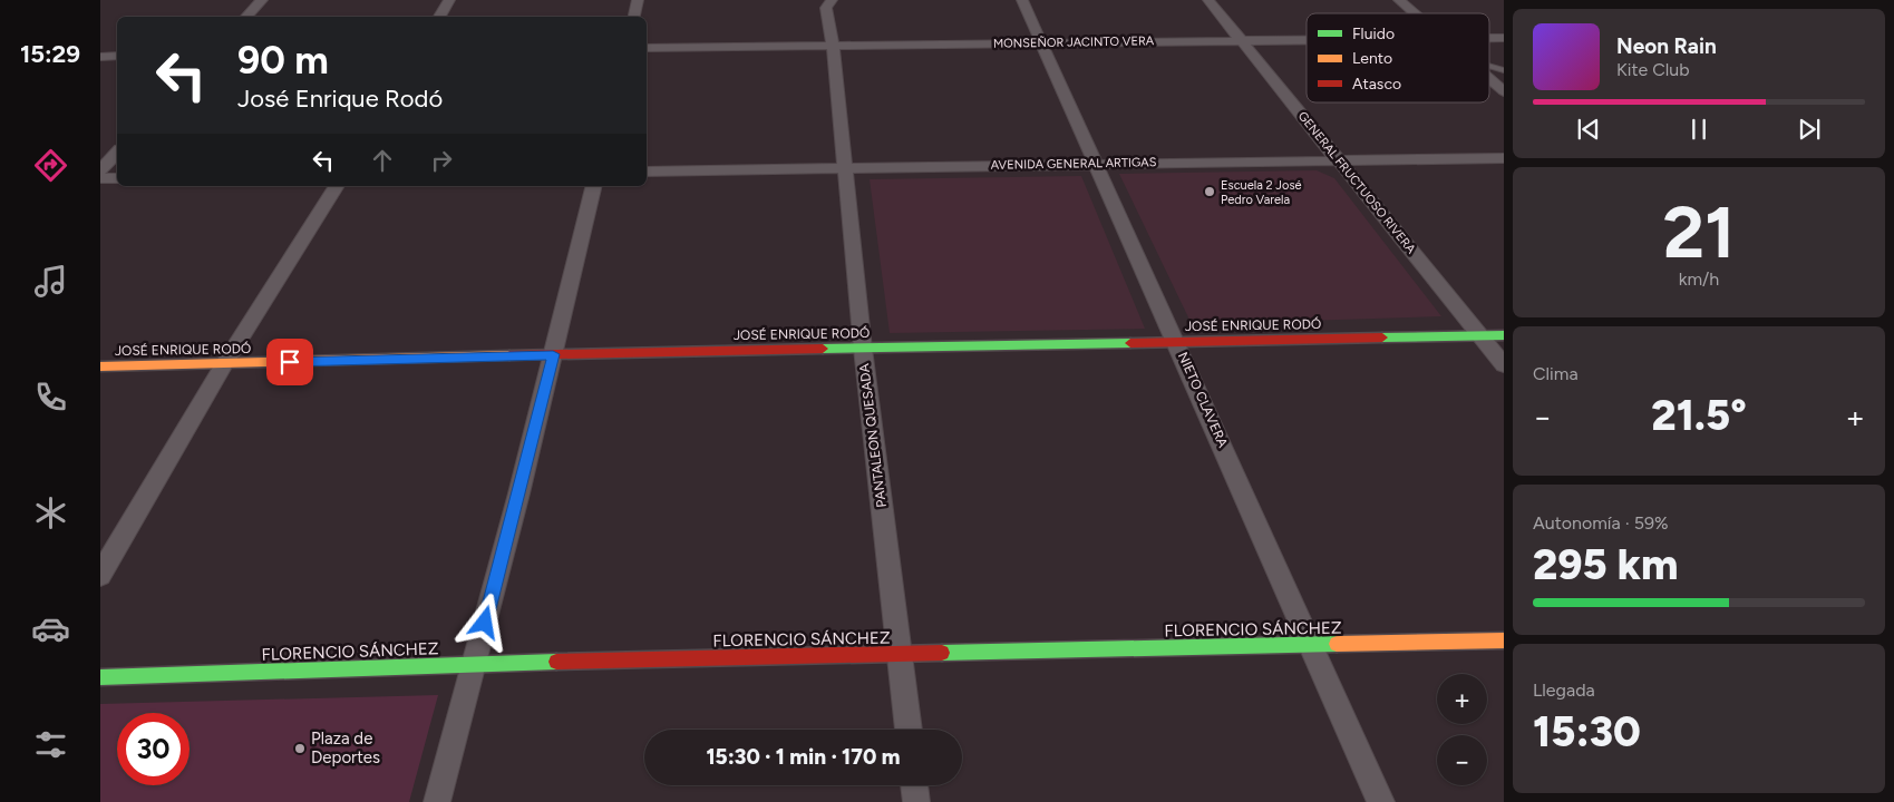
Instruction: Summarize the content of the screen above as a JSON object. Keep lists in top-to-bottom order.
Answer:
{
  "streets": {
    "street": [
      "MONSEÑOR JACINTO VERA",
      "AVENIDA GENERAL ARTIGAS",
      "GENERAL FRUCTUOSO RIVERA",
      "JOSÉ ENRIQUE RODÓ",
      "NIETO CLAVERA",
      "PANTALEON QUESADA",
      "FLORENCIO SÁNCHEZ"
    ]
  },
  "crossings": [
    ["MONSEÑOR JACINTO VERA", "GENERAL FRUCTUOSO RIVERA"],
    ["MONSEÑOR JACINTO VERA", "NIETO CLAVERA"],
    ["MONSEÑOR JACINTO VERA", "PANTALEON QUESADA"],
    ["AVENIDA GENERAL ARTIGAS", "GENERAL FRUCTUOSO RIVERA"],
    ["AVENIDA GENERAL ARTIGAS", "NIETO CLAVERA"],
    ["AVENIDA GENERAL ARTIGAS", "PANTALEON QUESADA"],
    ["GENERAL FRUCTUOSO RIVERA", "JOSÉ ENRIQUE RODÓ"],
    ["JOSÉ ENRIQUE RODÓ", "NIETO CLAVERA"],
    ["JOSÉ ENRIQUE RODÓ", "PANTALEON QUESADA"],
    ["NIETO CLAVERA", "FLORENCIO SÁNCHEZ"],
    ["PANTALEON QUESADA", "FLORENCIO SÁNCHEZ"]
  ],
  "places": ["Escuela 2 José Pedro Varela", "Plaza de Deportes"],
  "legend": ["Fluido", "Lento", "Atasco"],
  "page": {
    "tabs": "15:29",
    "turn": ["90 m", "José Enrique Rodó"],
    "song": ["Neon Rain", "Kite Club"],
    "tile": [
      ["21", "km/h"],
      "Clima",
      ["Autonomía · 59%", "295 km"],
      ["Llegada", "15:30"]
    ],
    "heat": ["−", "21.5°", "+"],
    "map_buttons": ["+", "−"],
    "limit": "30",
    "trip": "15:30 · 1 min · 170 m"
  }
}
